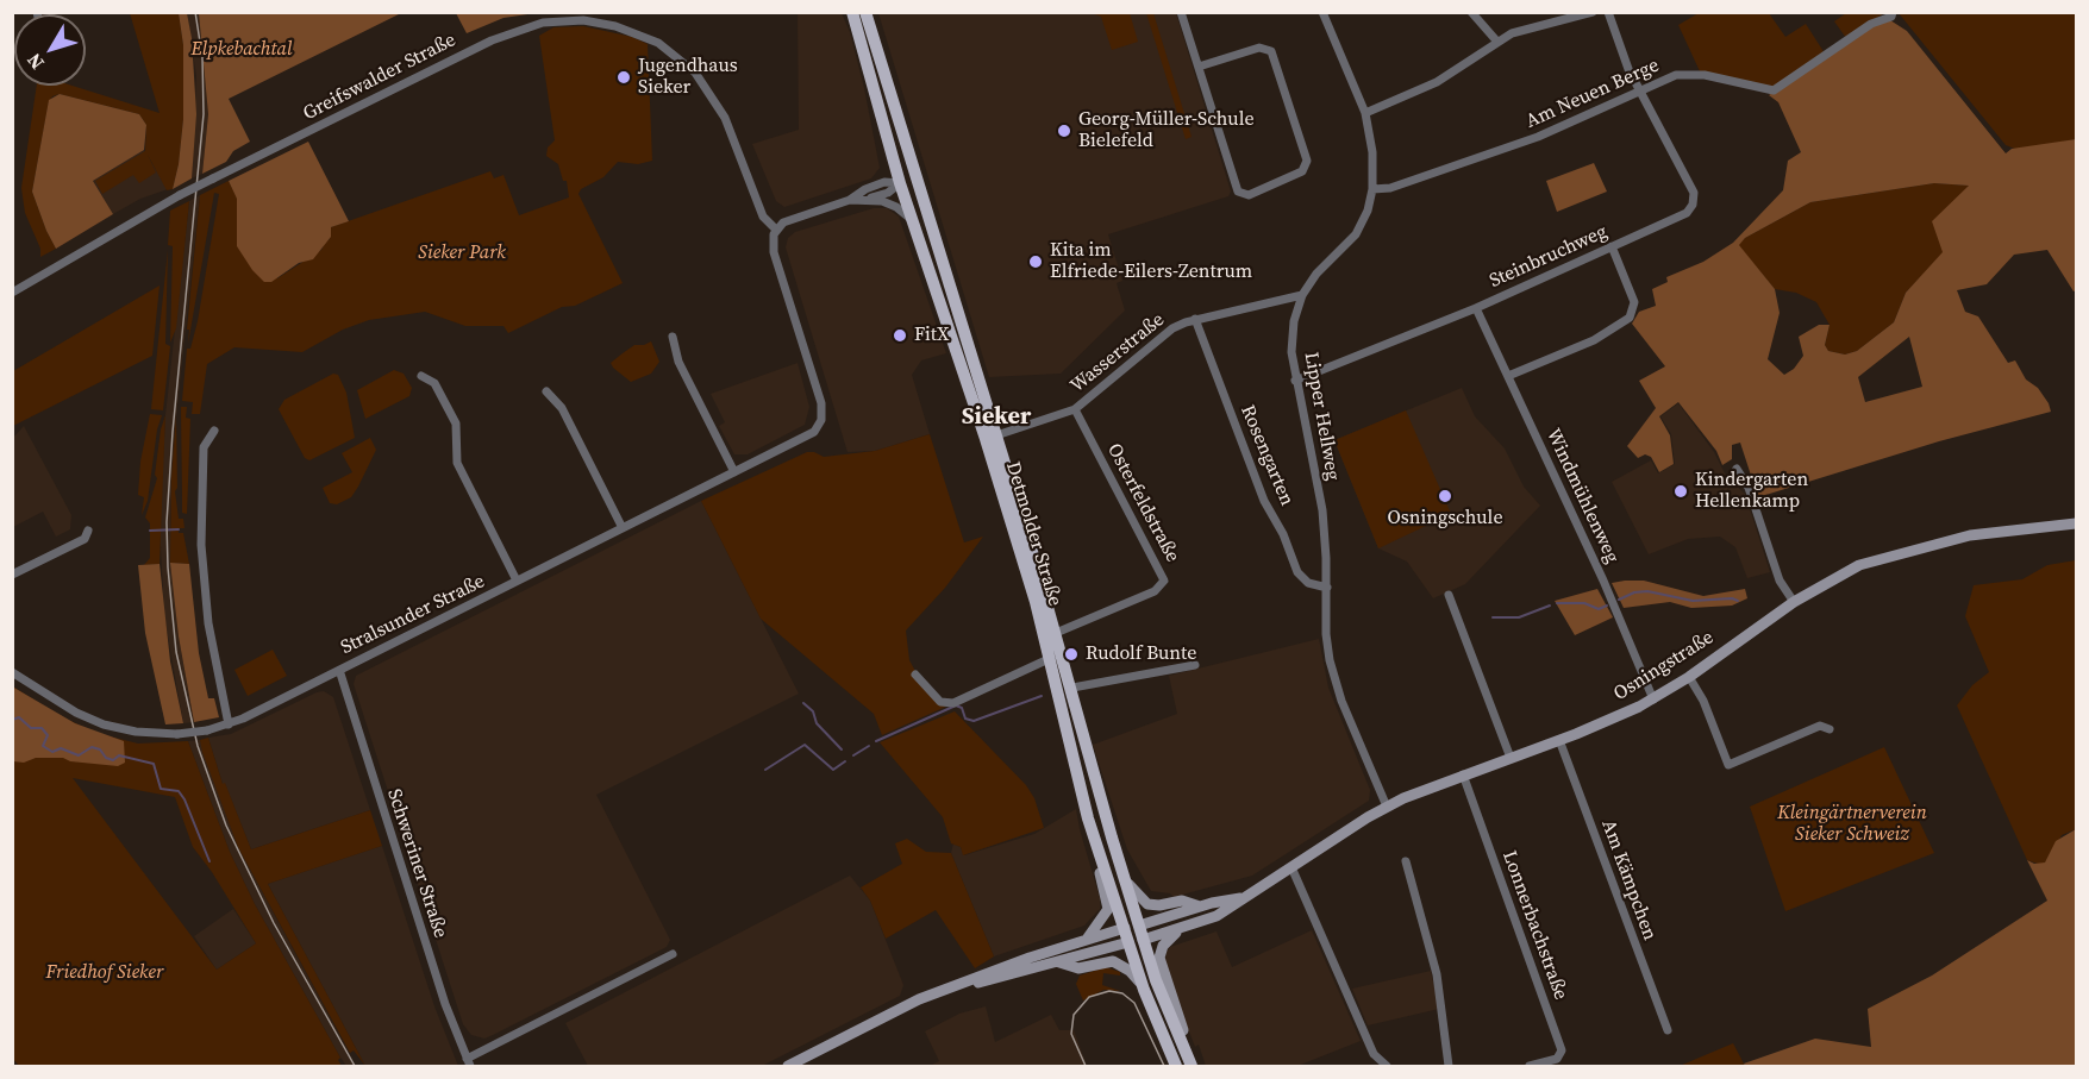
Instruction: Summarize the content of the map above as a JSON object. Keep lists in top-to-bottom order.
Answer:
{
  "streets": {
    "main road": ["Detmolder Straße", "Osningstraße"],
    "street": [
      "Greifswalder Straße",
      "Am Neuen Berge",
      "Steinbruchweg",
      "Wasserstraße",
      "Lipper Hellweg",
      "Rosengarten",
      "Windmühlenweg",
      "Osterfeldstraße",
      "Stralsunder Straße",
      "Schweriner Straße",
      "Am Kämpchen",
      "Lonnerbachstraße"
    ]
  },
  "crossings": [
    ["Greifswalder Straße", "Stralsunder Straße"],
    ["Am Neuen Berge", "Steinbruchweg"],
    ["Am Neuen Berge", "Lipper Hellweg"],
    ["Steinbruchweg", "Lipper Hellweg"],
    ["Steinbruchweg", "Windmühlenweg"],
    ["Wasserstraße", "Lipper Hellweg"],
    ["Wasserstraße", "Rosengarten"],
    ["Wasserstraße", "Osterfeldstraße"],
    ["Wasserstraße", "Detmolder Straße"],
    ["Lipper Hellweg", "Rosengarten"],
    ["Lipper Hellweg", "Osningstraße"],
    ["Windmühlenweg", "Osningstraße"],
    ["Osterfeldstraße", "Detmolder Straße"],
    ["Detmolder Straße", "Osningstraße"],
    ["Stralsunder Straße", "Schweriner Straße"],
    ["Osningstraße", "Am Kämpchen"],
    ["Osningstraße", "Lonnerbachstraße"]
  ],
  "districts": ["Sieker"],
  "parks": [
    "Elpkebachtal",
    "Sieker Park",
    "Kleingärtnerverein Sieker Schweiz",
    "Friedhof Sieker"
  ],
  "places": [
    "Jugendhaus Sieker",
    "Georg-Müller-Schule Bielefeld",
    "Kita im Elfriede-Eilers-Zentrum",
    "FitX",
    "Kindergarten Hellenkamp",
    "Osningschule",
    "Rudolf Bunte"
  ],
  "north": "bottom left"
}
